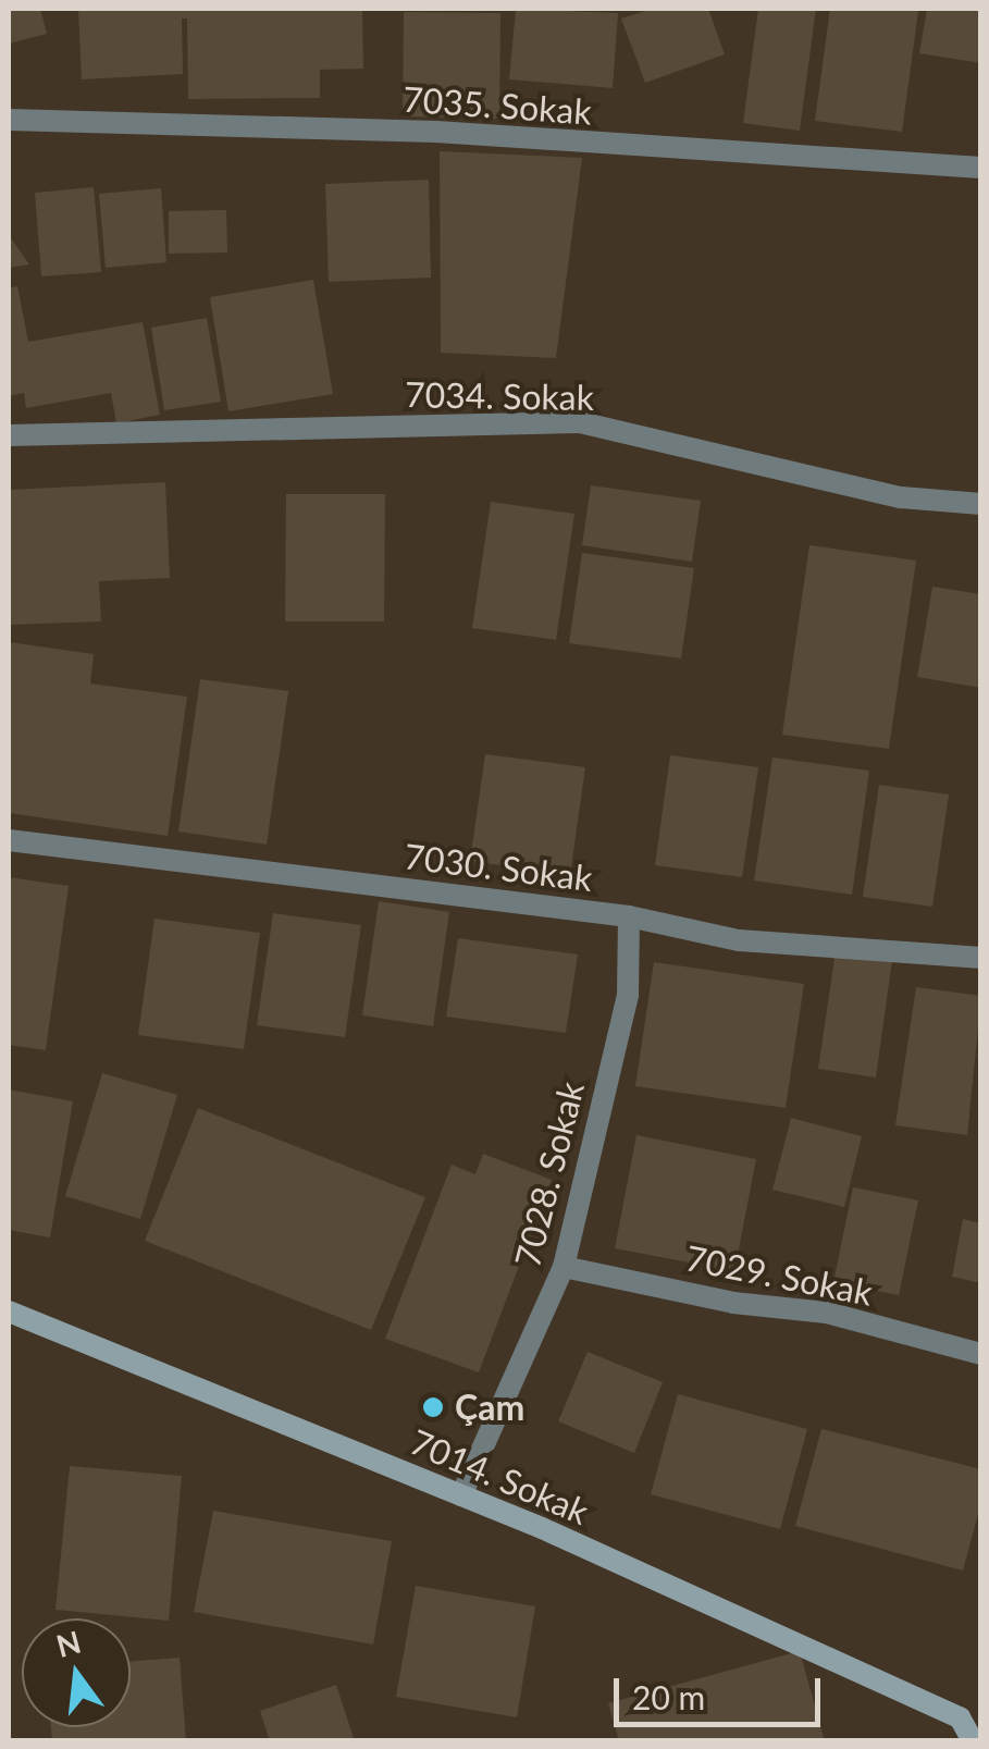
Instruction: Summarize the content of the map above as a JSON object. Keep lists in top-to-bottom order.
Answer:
{
  "streets": {
    "street": [
      "7035. Sokak",
      "7034. Sokak",
      "7030. Sokak",
      "7028. Sokak",
      "7029. Sokak",
      "7014. Sokak"
    ]
  },
  "crossings": [
    ["7030. Sokak", "7028. Sokak"],
    ["7028. Sokak", "7029. Sokak"],
    ["7028. Sokak", "7014. Sokak"]
  ],
  "places": ["Çam"],
  "scale_bar": "20 m",
  "north": "top"
}
